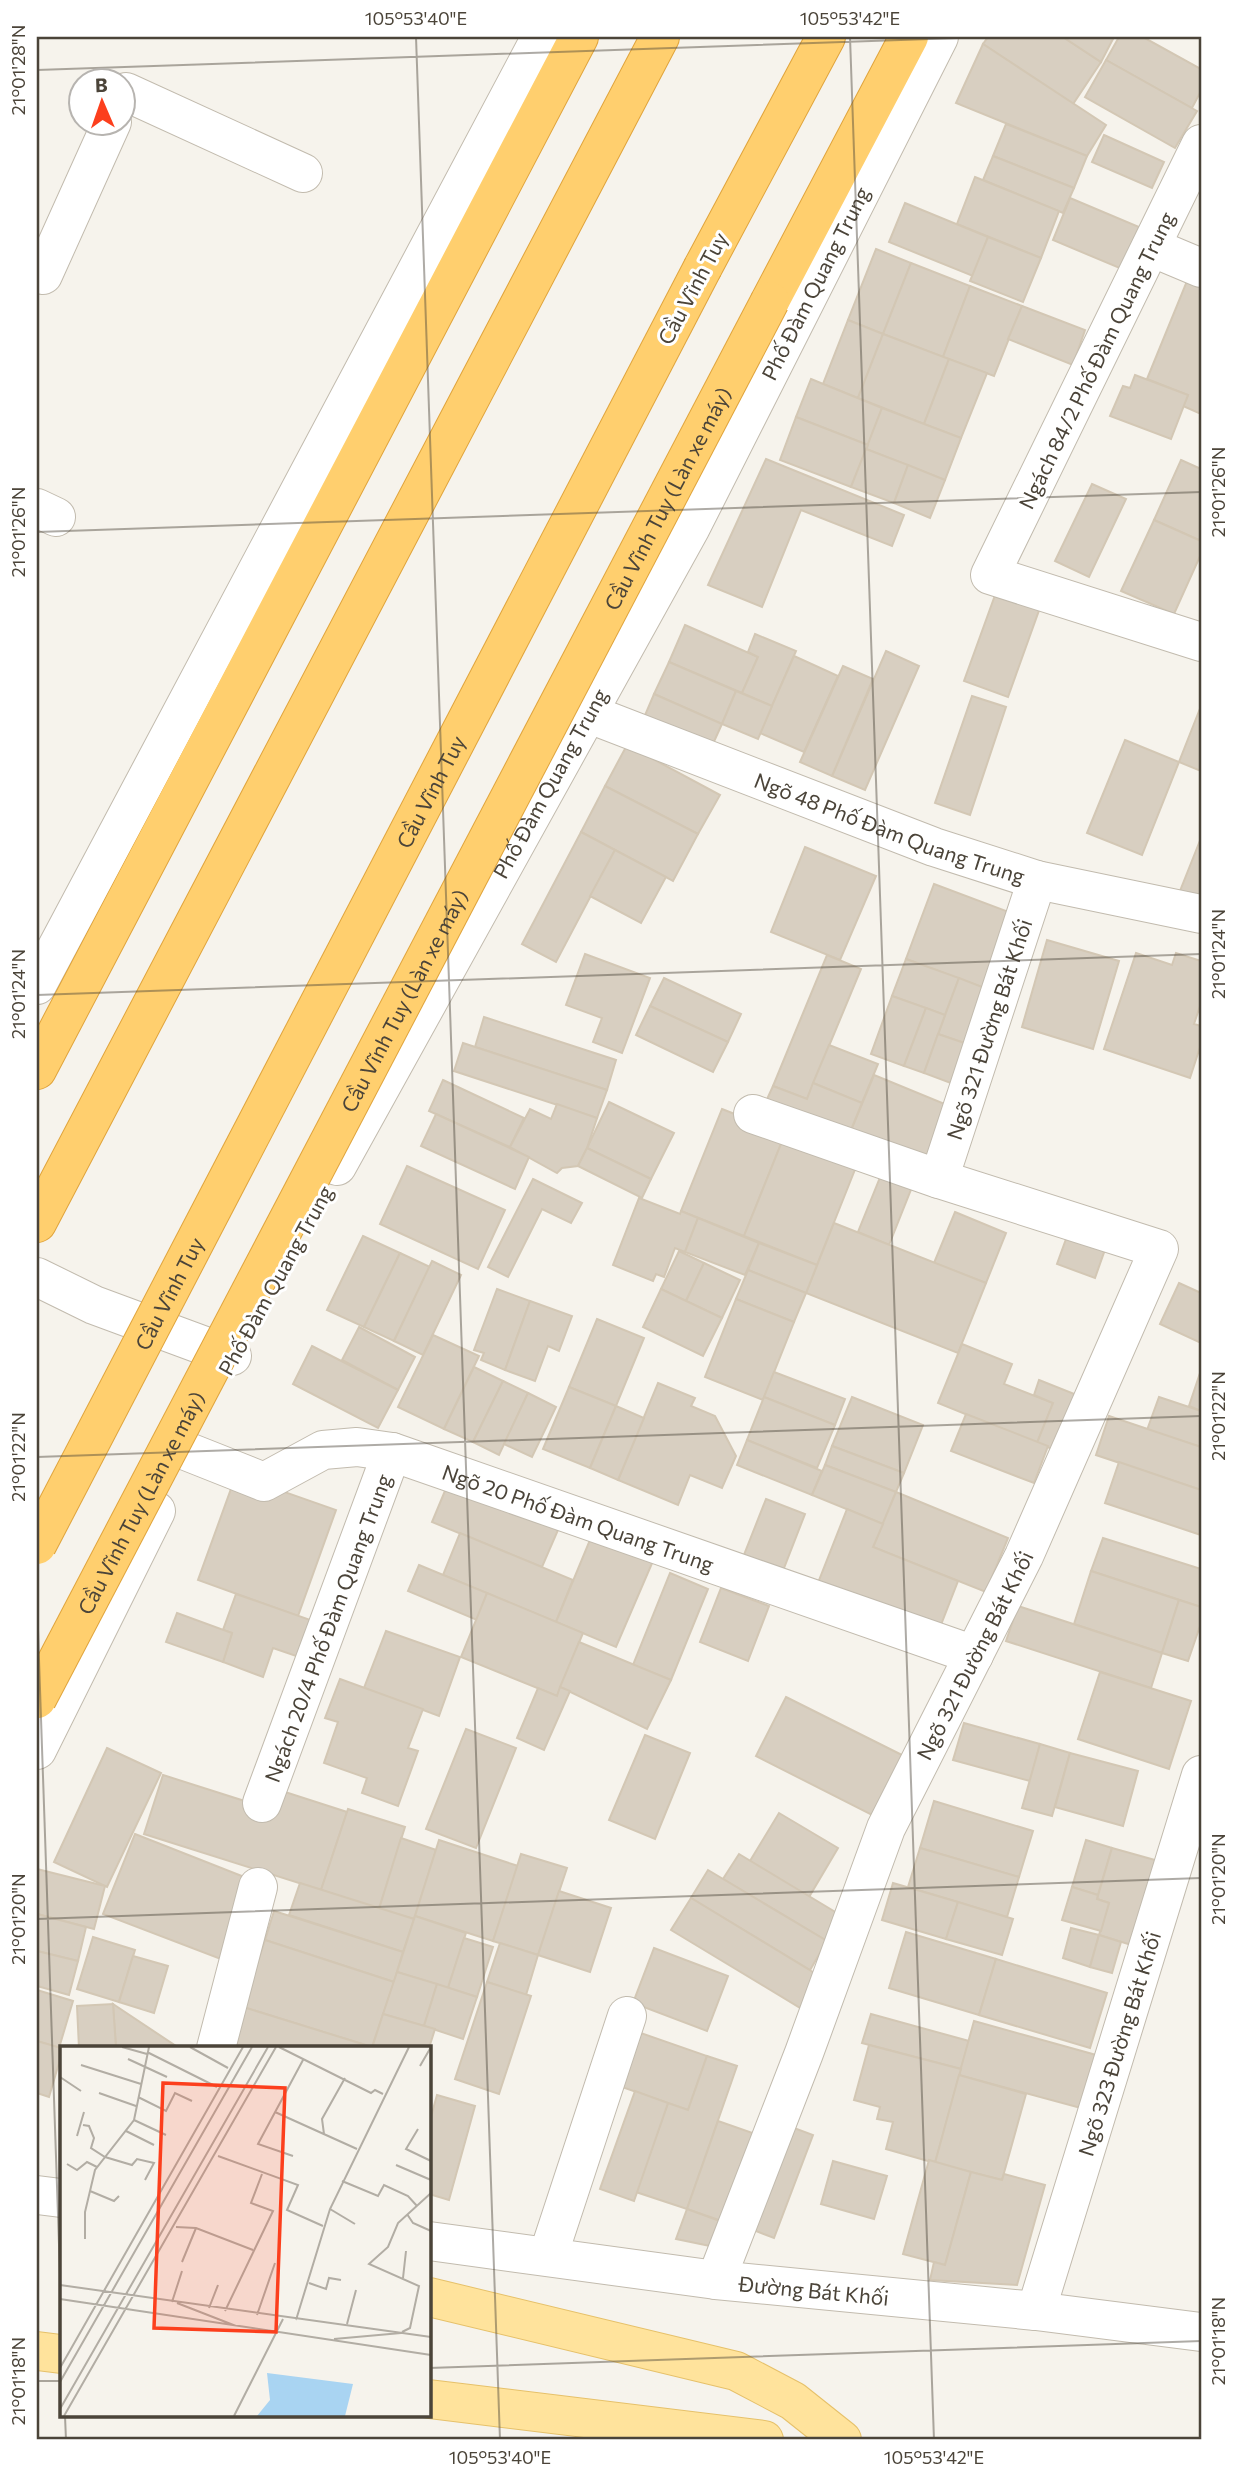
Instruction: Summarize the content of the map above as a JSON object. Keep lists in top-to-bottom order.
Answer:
{
  "streets": {
    "highway": ["Cầu Vĩnh Tuy", "Cầu Vĩnh Tuy (Làn xe máy)"],
    "street": [
      "Phố Đàm Quang Trung",
      "Ngách 84/2 Phố Đàm Quang Trung",
      "Ngõ 48 Phố Đàm Quang Trung",
      "Ngõ 321 Đường Bát Khối",
      "Ngõ 20 Phố Đàm Quang Trung",
      "Ngách 20/4 Phố Đàm Quang Trung",
      "Ngõ 323 Đường Bát Khối",
      "Đường Bát Khối"
    ]
  },
  "crossings": [
    ["Phố Đàm Quang Trung", "Ngõ 48 Phố Đàm Quang Trung"],
    ["Phố Đàm Quang Trung", "Ngõ 20 Phố Đàm Quang Trung"],
    ["Ngõ 48 Phố Đàm Quang Trung", "Ngõ 321 Đường Bát Khối"],
    ["Ngõ 321 Đường Bát Khối", "Ngõ 20 Phố Đàm Quang Trung"],
    ["Ngõ 321 Đường Bát Khối", "Đường Bát Khối"],
    ["Ngõ 20 Phố Đàm Quang Trung", "Ngách 20/4 Phố Đàm Quang Trung"],
    ["Ngõ 323 Đường Bát Khối", "Đường Bát Khối"]
  ],
  "north": "top",
  "coordinates": [
    "105°53'40\"E",
    "105°53'42\"E",
    "21°01'28\"N",
    "21°01'26\"N",
    "21°01'24\"N",
    "21°01'22\"N",
    "21°01'20\"N",
    "21°01'18\"N"
  ]
}
